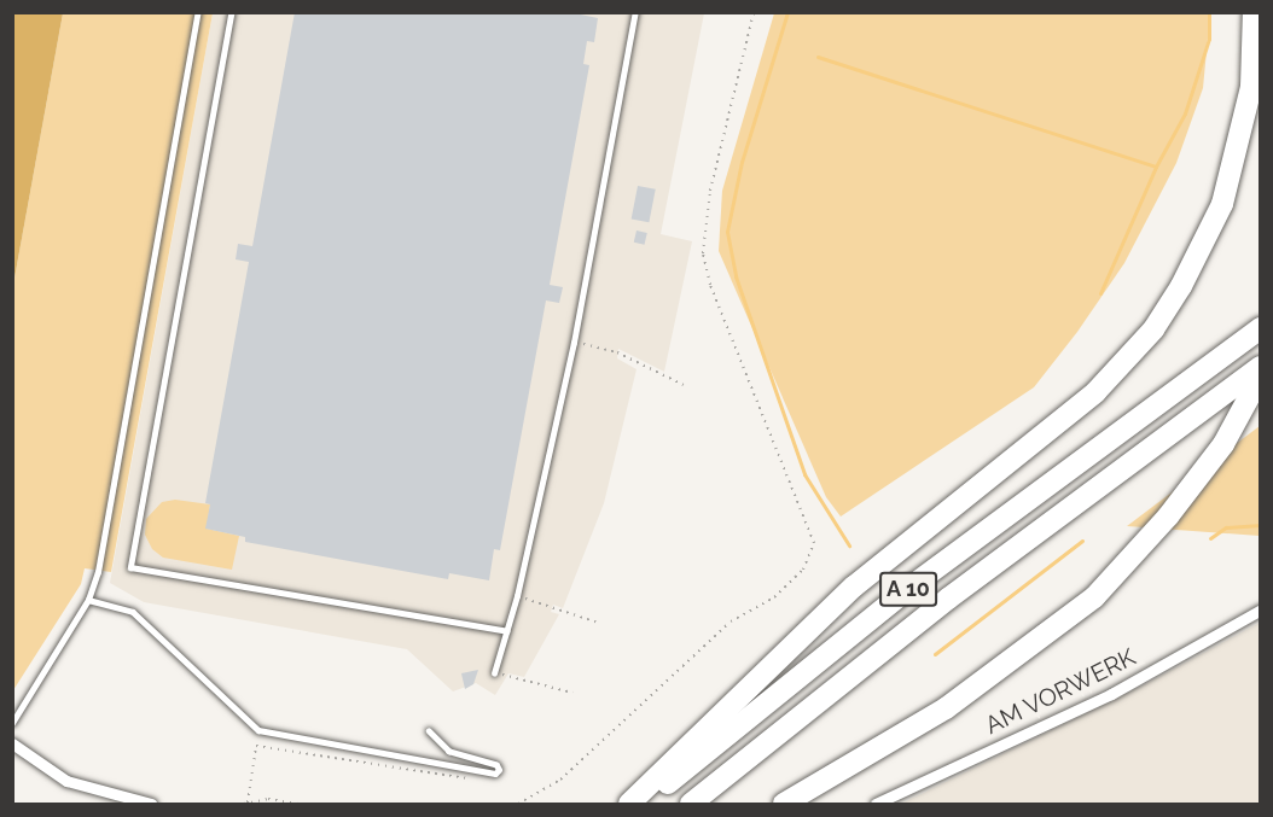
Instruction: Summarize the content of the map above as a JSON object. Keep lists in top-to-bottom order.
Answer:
{
  "streets": {
    "highway": ["A 10"],
    "street": ["AM VORWERK"]
  }
}
